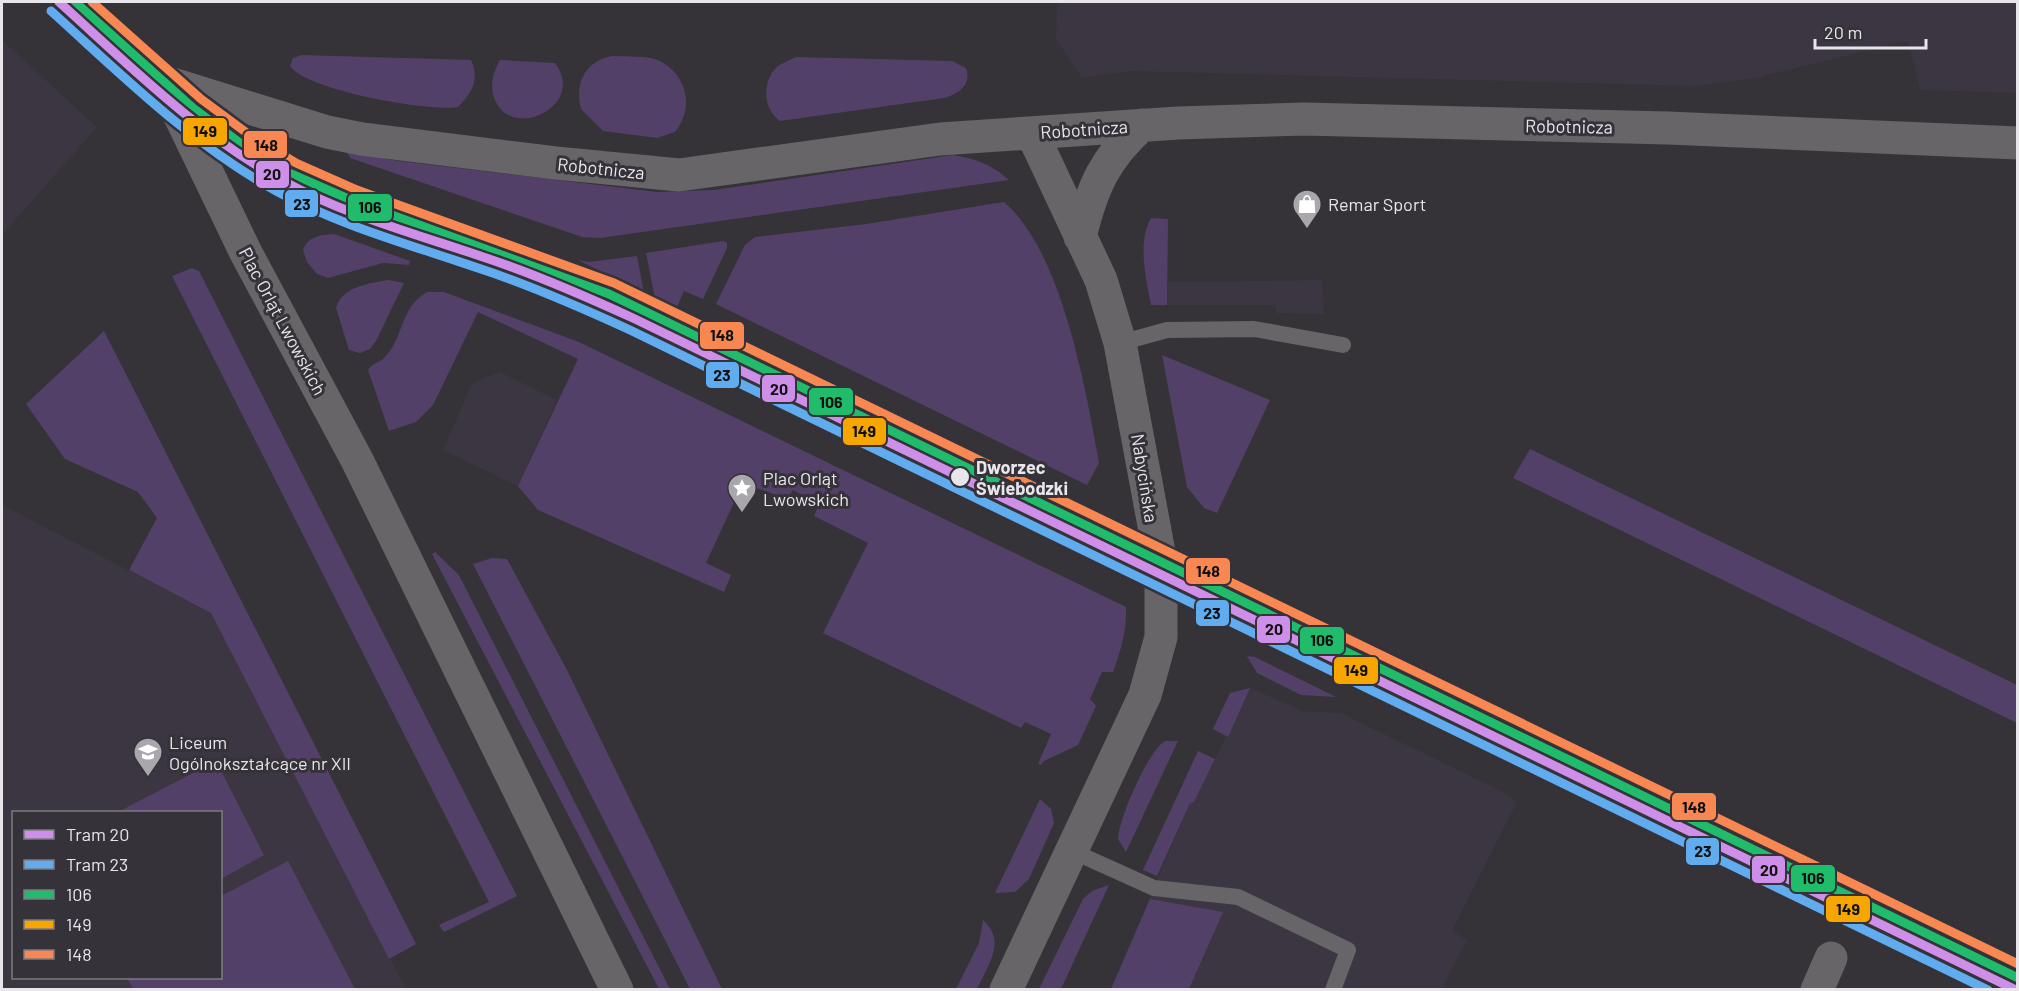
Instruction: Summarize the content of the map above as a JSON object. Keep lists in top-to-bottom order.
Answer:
{
  "streets": {
    "street": ["Robotnicza", "Plac Orląt Lwowskich", "Nabycińska"]
  },
  "crossings": [
    ["Robotnicza", "Plac Orląt Lwowskich"],
    ["Robotnicza", "Nabycińska"]
  ],
  "places": {
    "shop": ["Remar Sport"],
    "other": ["Dworzec Świebodzki"],
    "place": ["Plac Orląt Lwowskich"],
    "school or university": ["Liceum Ogólnokształcące nr XII"]
  },
  "lines": [
    "tram line 20",
    "transit line 106",
    "transit line 148",
    "tram line 23",
    "transit line 149"
  ],
  "legend": [
    "Tram 20",
    "Tram 23",
    "106",
    "149",
    "148"
  ],
  "scale_bar": "20 m"
}
